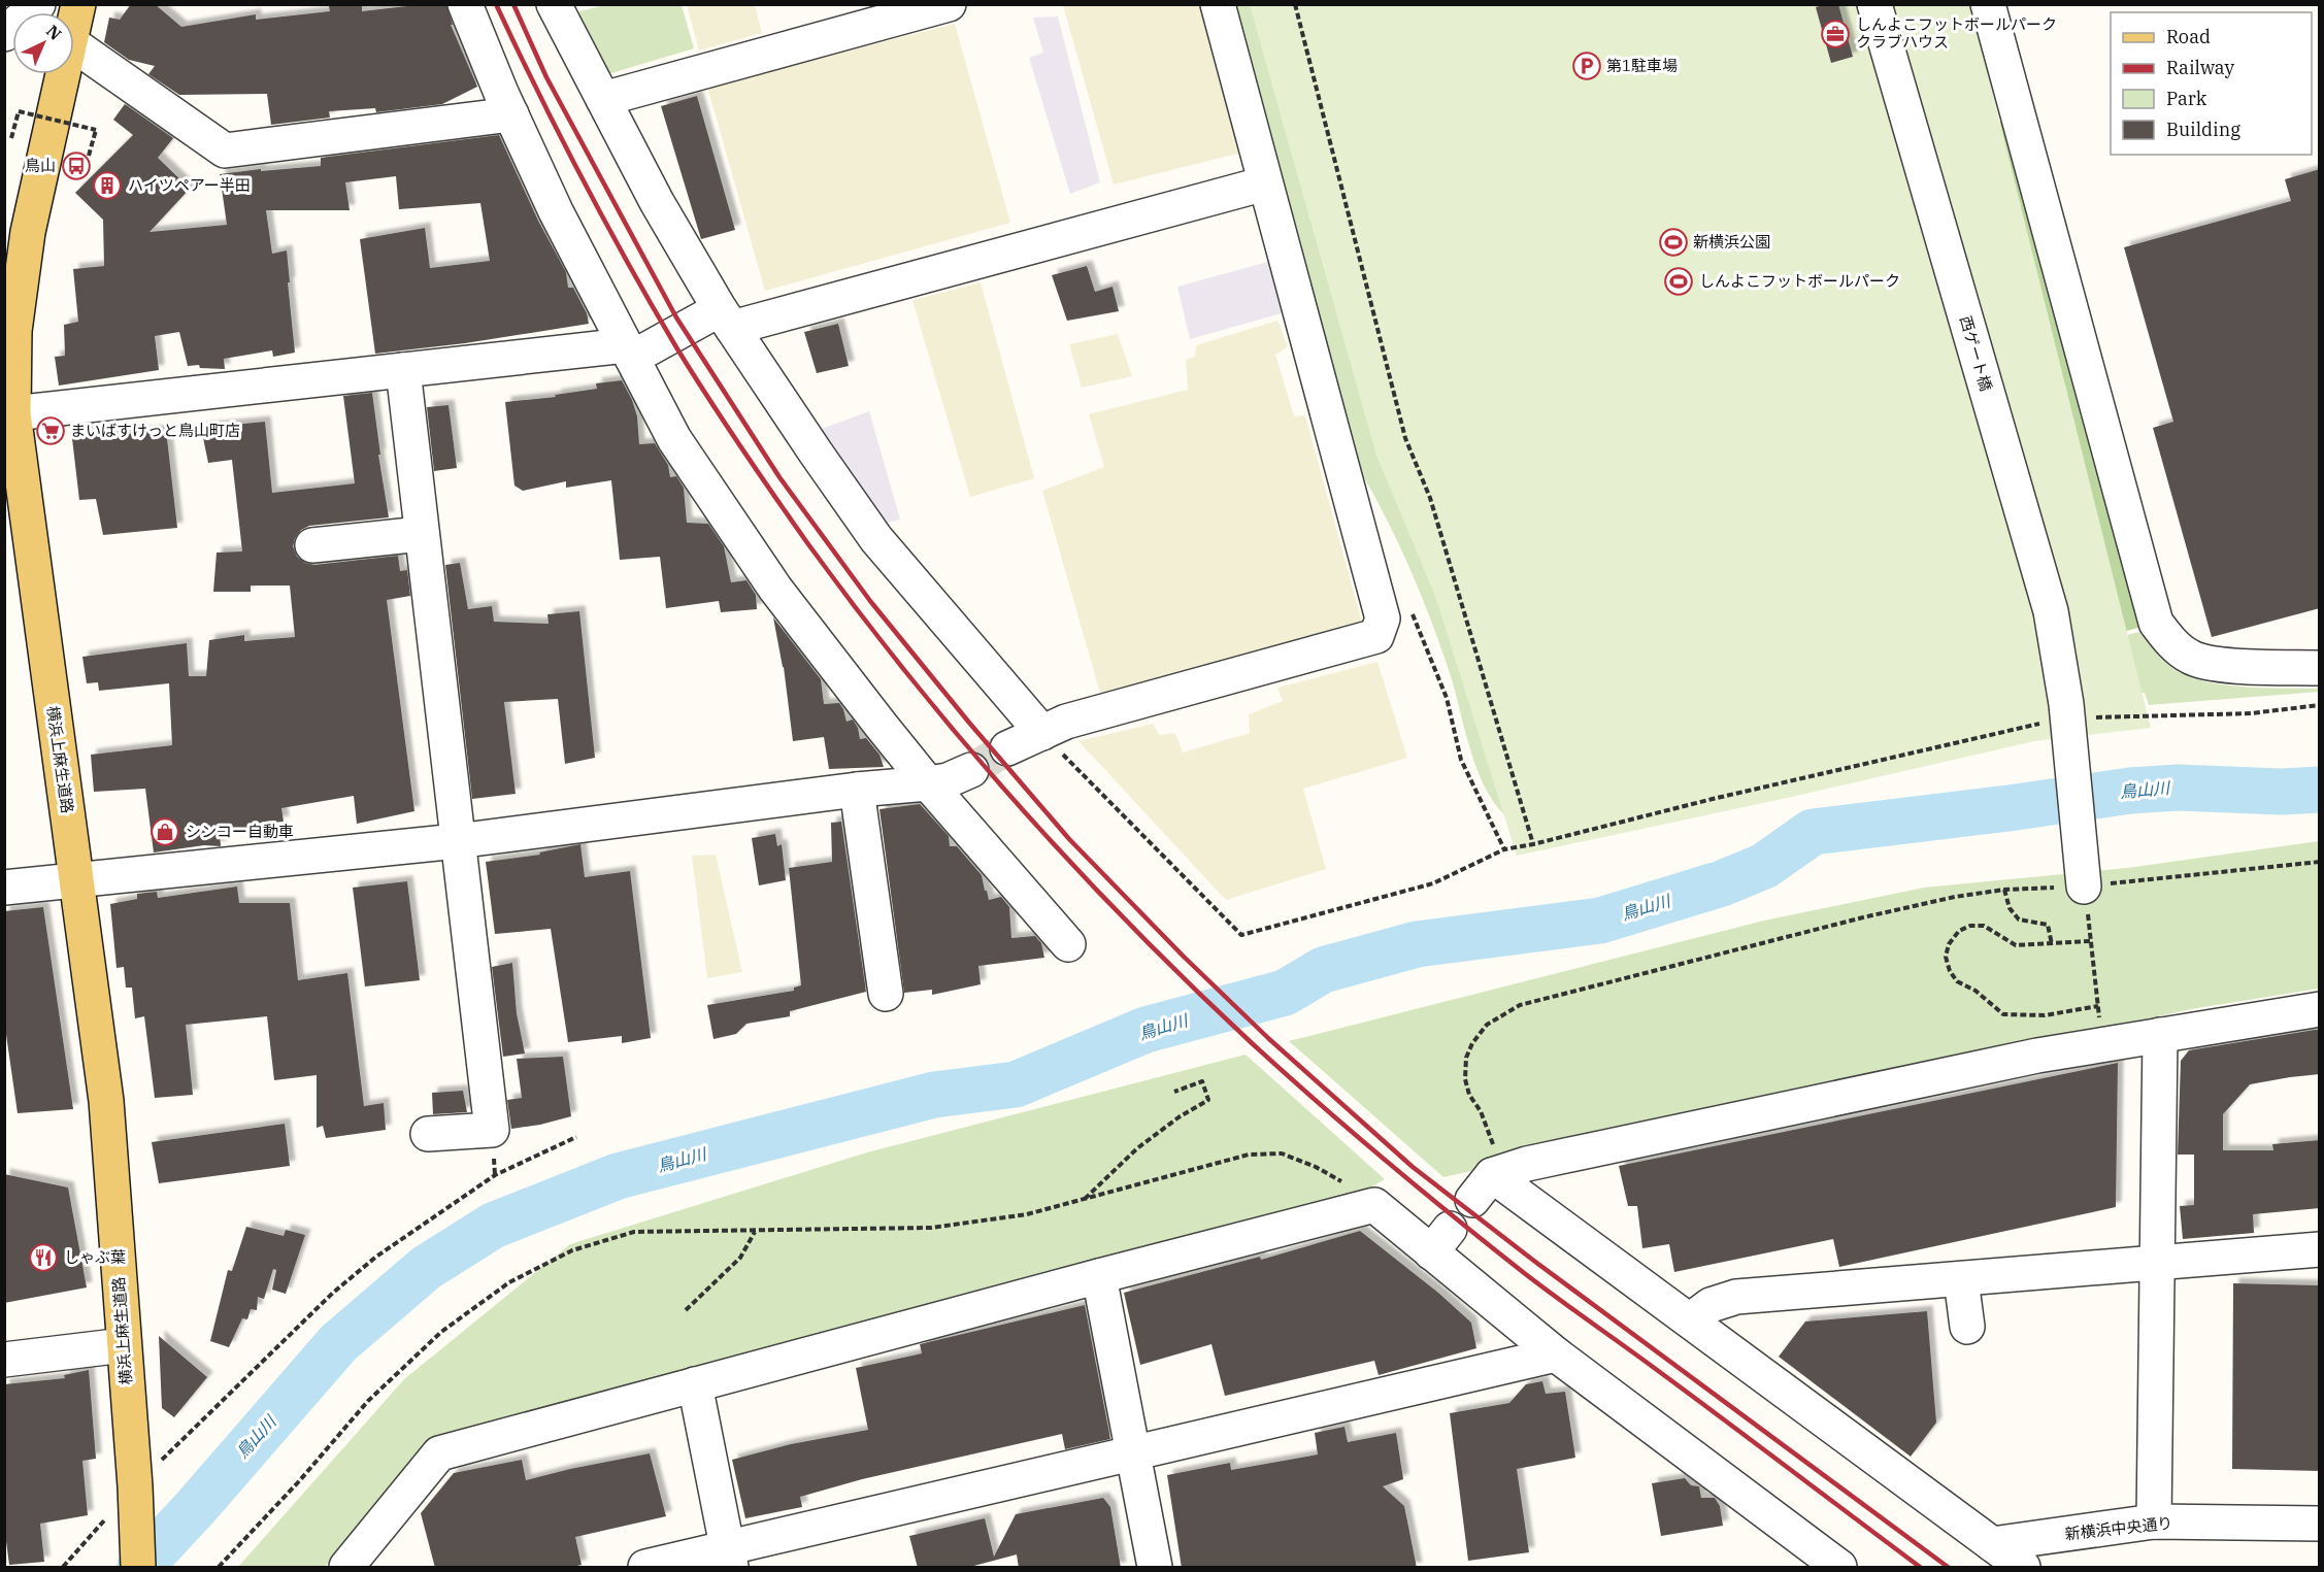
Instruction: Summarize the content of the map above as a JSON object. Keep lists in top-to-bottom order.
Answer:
{
  "streets": {
    "main road": ["横浜上麻生道路"],
    "street": ["西ゲート橋", "新横浜中央通り"]
  },
  "water": ["鳥山川"],
  "places": {
    "office": ["しんよこフットボールパーク クラブハウス"],
    "parking": ["第1駐車場"],
    "bus stop": ["鳥山"],
    "building": ["ハイツペアー半田"],
    "sports": ["新横浜公園", "しんよこフットボールパーク"],
    "supermarket": ["まいばすけっと鳥山町店"],
    "shop": ["シンコー自動車"],
    "restaurant": ["しゃぶ葉"]
  },
  "legend": [
    "Road",
    "Railway",
    "Park",
    "Building"
  ],
  "north": "top right"
}
